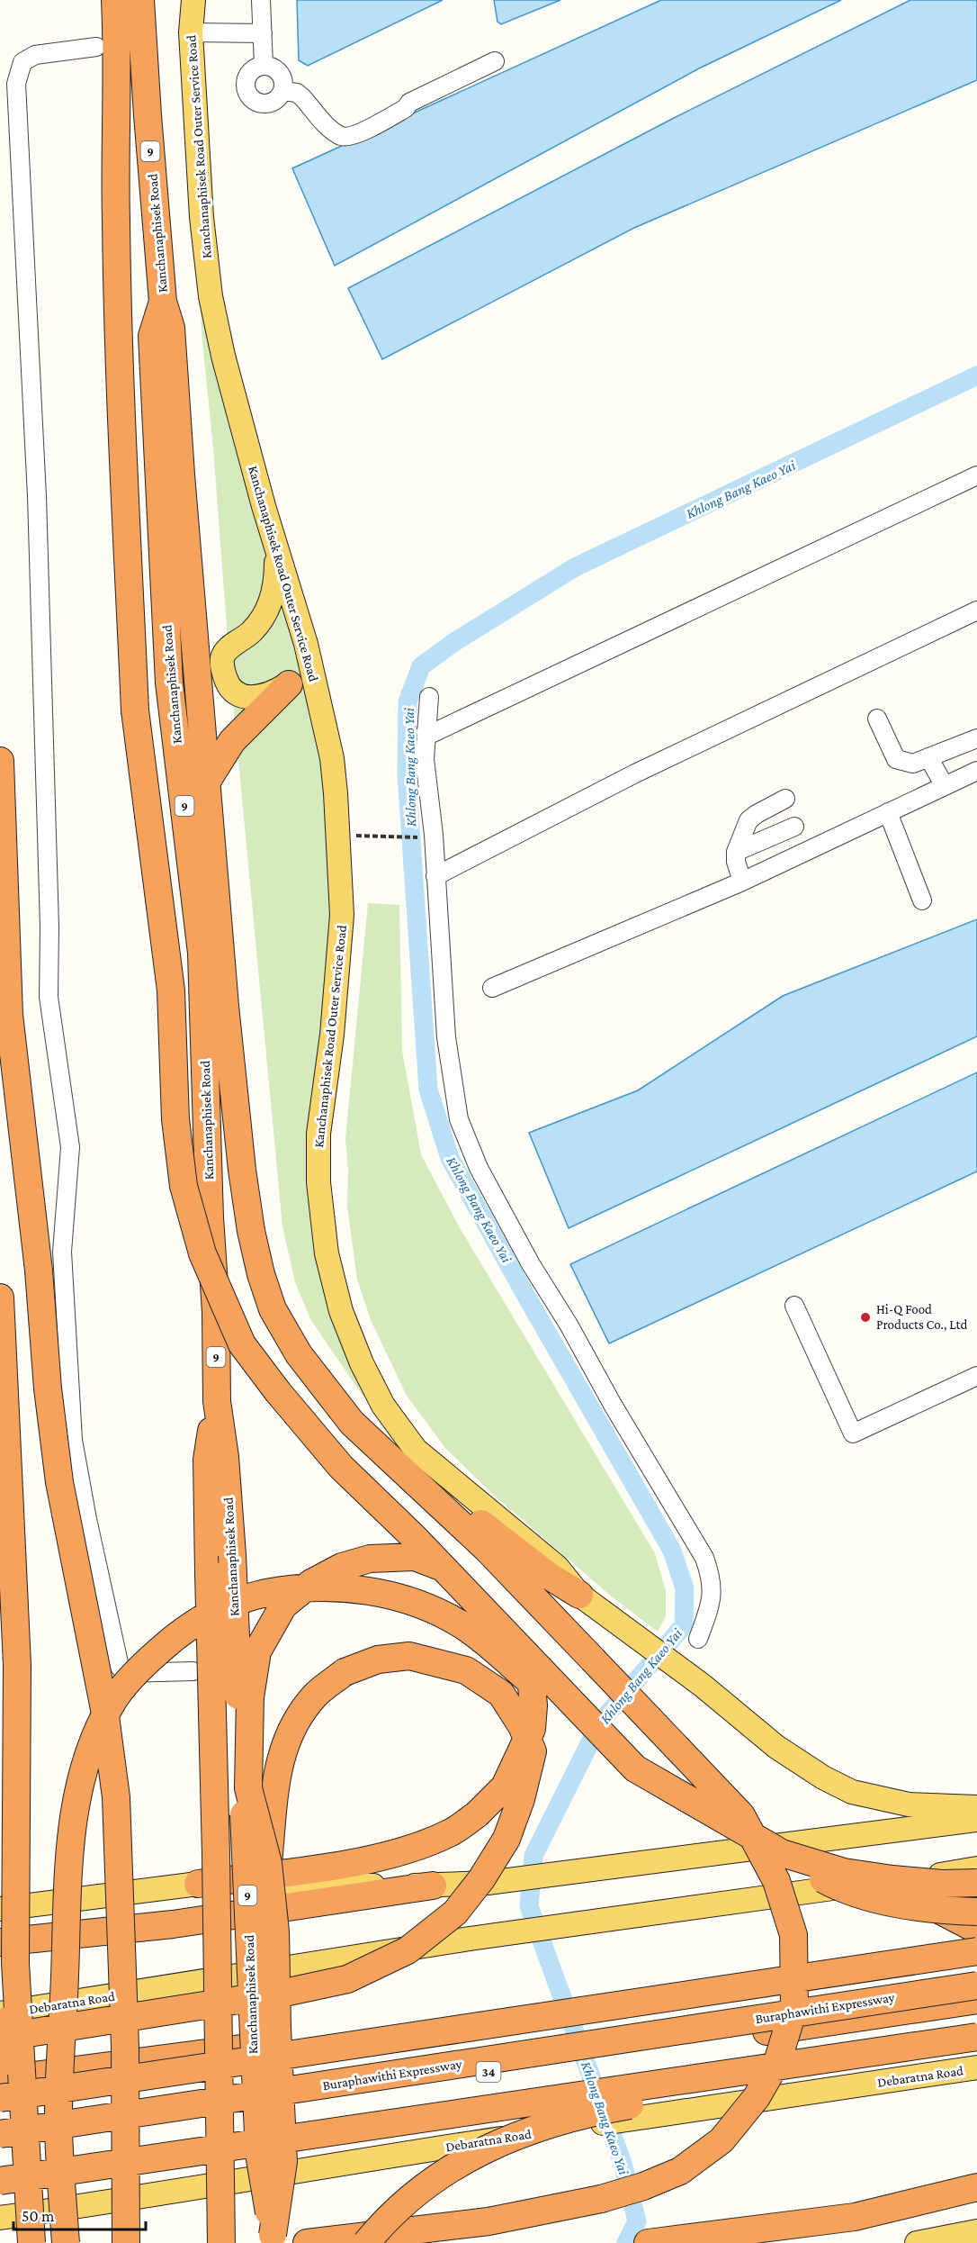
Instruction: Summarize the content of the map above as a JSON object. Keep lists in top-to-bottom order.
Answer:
{
  "streets": {
    "highway": [
      "9",
      "Kanchanaphisek Road",
      "Buraphawithi Expressway",
      "34"
    ],
    "main road": ["Kanchanaphisek Road Outer Service Road", "Debaratna Road"]
  },
  "water": ["Khlong Bang Kaeo Yai"],
  "places": ["Hi-Q Food Products Co., Ltd"],
  "scale_bar": "50 m"
}
